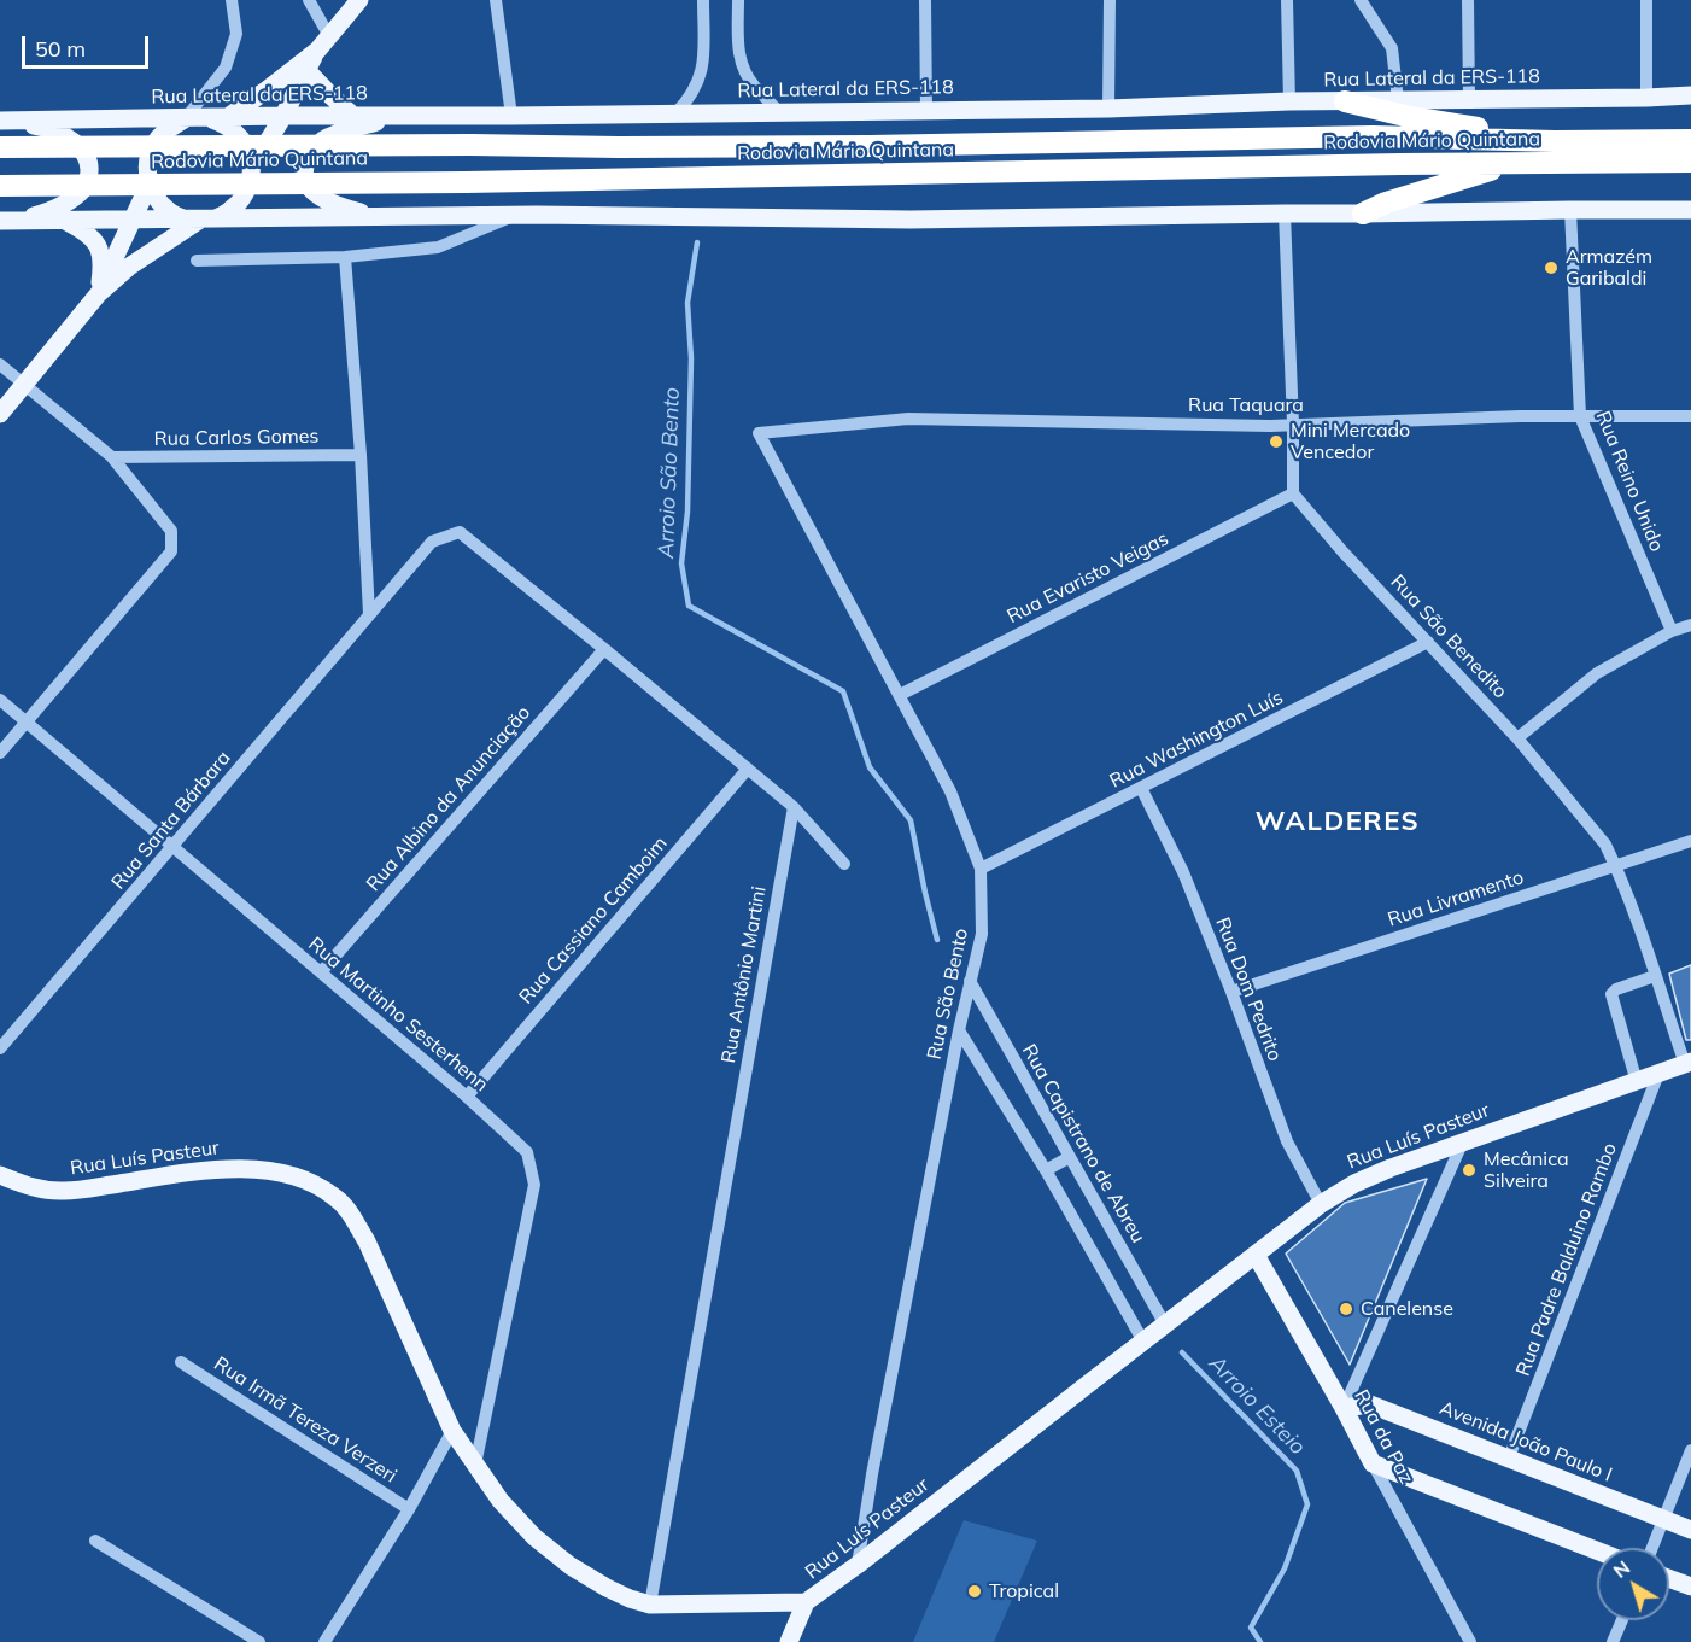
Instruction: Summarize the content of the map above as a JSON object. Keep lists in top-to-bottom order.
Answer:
{
  "streets": {
    "highway": ["Rodovia Mário Quintana"],
    "main road": [
      "Rua Lateral da ERS-118",
      "Rua Luís Pasteur",
      "Rua da Paz",
      "Avenida João Paulo I"
    ],
    "street": [
      "Rua Taquara",
      "Rua Carlos Gomes",
      "Rua Reino Unido",
      "Rua Evaristo Veigas",
      "Rua São Benedito",
      "Rua Washington Luís",
      "Rua Albino da Anunciação",
      "Rua Santa Bárbara",
      "Rua Livramento",
      "Rua Cassiano Camboim",
      "Rua Antônio Martini",
      "Rua Dom Pedrito",
      "Rua São Bento",
      "Rua Martinho Sesterhenn",
      "Rua Capistrano de Abreu",
      "Rua Padre Balduino Rambo",
      "Rua Irmã Tereza Verzeri"
    ]
  },
  "crossings": [
    ["Rua Taquara", "Rua Reino Unido"],
    ["Rua Taquara", "Rua São Bento"],
    ["Rua Evaristo Veigas", "Rua São Benedito"],
    ["Rua Evaristo Veigas", "Rua São Bento"],
    ["Rua São Benedito", "Rua Washington Luís"],
    ["Rua São Benedito", "Rua Livramento"],
    ["Rua São Benedito", "Rua Luís Pasteur"],
    ["Rua Washington Luís", "Rua Dom Pedrito"],
    ["Rua Washington Luís", "Rua São Bento"],
    ["Rua Albino da Anunciação", "Rua Santa Bárbara"],
    ["Rua Albino da Anunciação", "Rua Martinho Sesterhenn"],
    ["Rua Santa Bárbara", "Rua Martinho Sesterhenn"],
    ["Rua Livramento", "Rua Dom Pedrito"],
    ["Rua Cassiano Camboim", "Rua Martinho Sesterhenn"],
    ["Rua Antônio Martini", "Rua Luís Pasteur"],
    ["Rua Dom Pedrito", "Rua Luís Pasteur"],
    ["Rua São Bento", "Rua Luís Pasteur"],
    ["Rua São Bento", "Rua Capistrano de Abreu"],
    ["Rua Martinho Sesterhenn", "Rua Luís Pasteur"],
    ["Rua Luís Pasteur", "Rua Capistrano de Abreu"],
    ["Rua Luís Pasteur", "Rua Padre Balduino Rambo"],
    ["Rua Luís Pasteur", "Rua da Paz"],
    ["Rua Padre Balduino Rambo", "Avenida João Paulo I"],
    ["Rua da Paz", "Avenida João Paulo I"]
  ],
  "districts": ["WALDERES"],
  "water": ["Arroio São Bento", "Arroio Esteio"],
  "places": [
    "Armazém Garibaldi",
    "Mini Mercado Vencedor",
    "Mecânica Silveira",
    "Canelense",
    "Tropical"
  ],
  "scale_bar": "50 m",
  "north": "top left"
}
